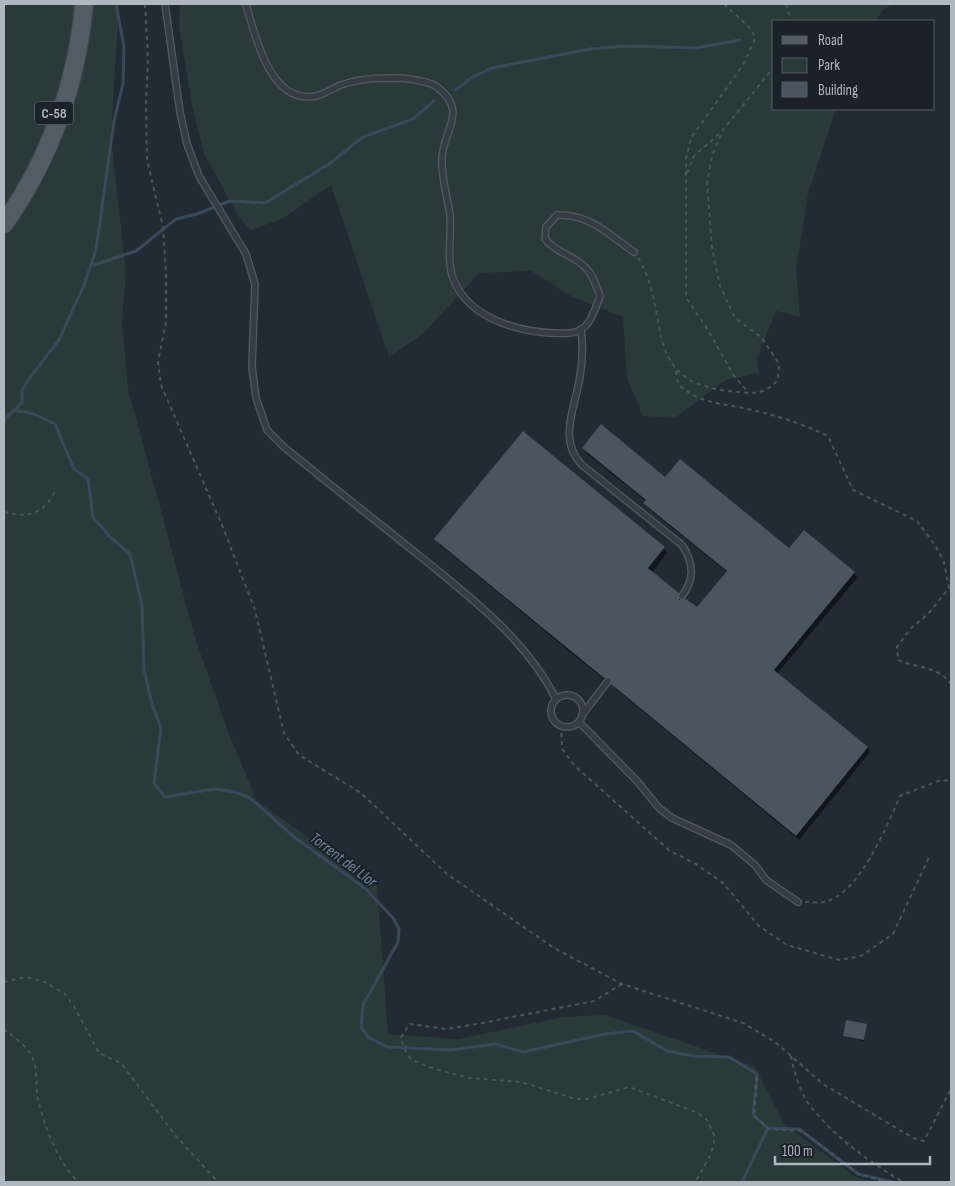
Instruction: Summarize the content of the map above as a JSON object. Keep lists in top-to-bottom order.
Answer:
{
  "streets": {
    "main road": ["C-58"]
  },
  "water": ["Torrent del Llor"],
  "legend": ["Road", "Park", "Building"],
  "scale_bar": "100 m"
}
